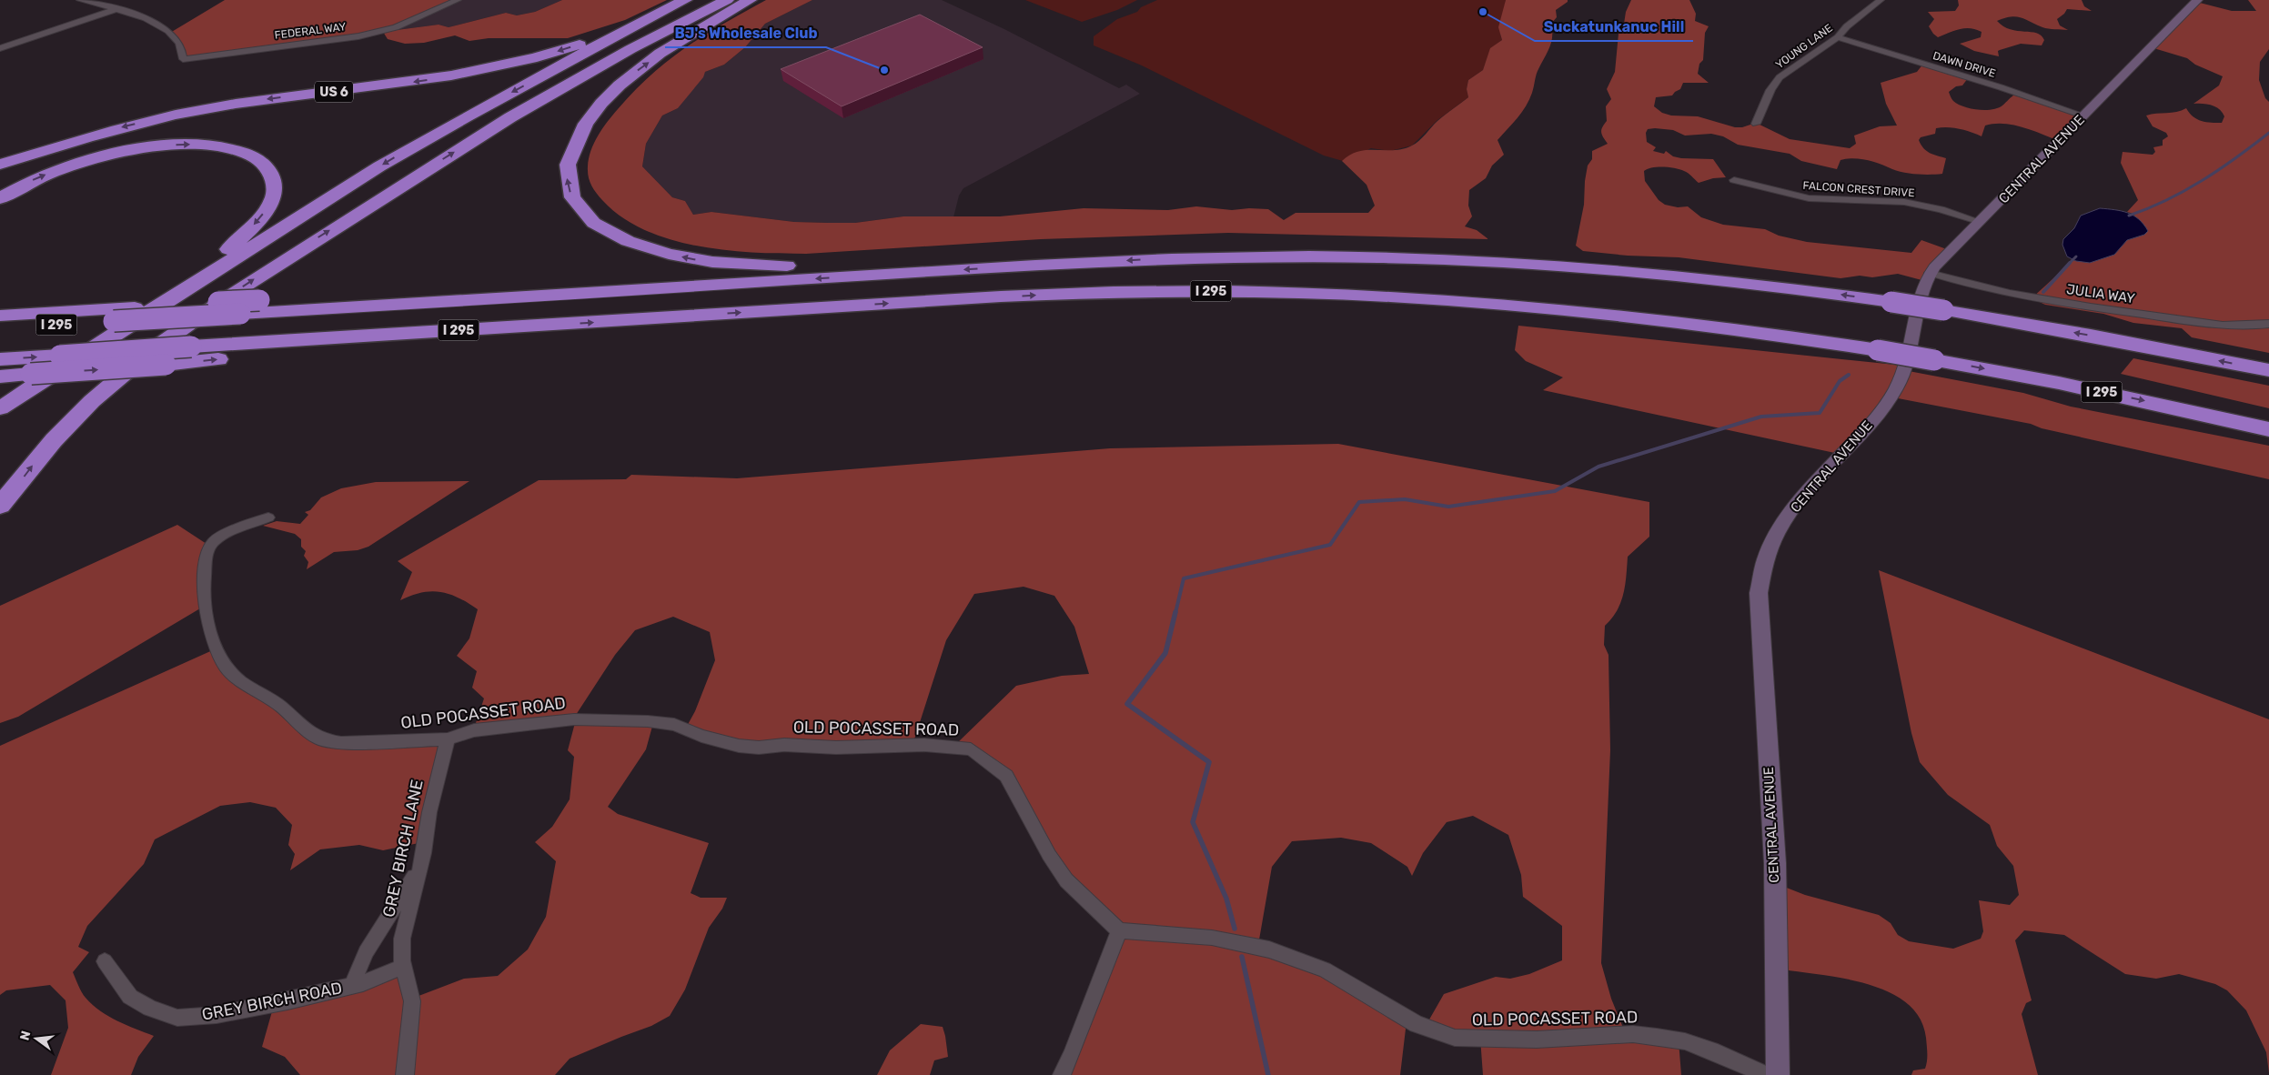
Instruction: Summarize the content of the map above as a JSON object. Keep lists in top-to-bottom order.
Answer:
{
  "streets": {
    "highway": ["US 6", "I 295"],
    "street": [
      "FEDERAL WAY",
      "YOUNG LANE",
      "DAWN DRIVE",
      "CENTRAL AVENUE",
      "FALCON CREST DRIVE",
      "JULIA WAY",
      "OLD POCASSET ROAD",
      "GREY BIRCH LANE",
      "GREY BIRCH ROAD"
    ]
  },
  "crossings": [
    ["YOUNG LANE", "DAWN DRIVE"],
    ["DAWN DRIVE", "CENTRAL AVENUE"],
    ["CENTRAL AVENUE", "FALCON CREST DRIVE"],
    ["CENTRAL AVENUE", "JULIA WAY"],
    ["OLD POCASSET ROAD", "GREY BIRCH LANE"],
    ["GREY BIRCH LANE", "GREY BIRCH ROAD"]
  ],
  "places": ["Suckatunkanuc Hill", "BJ's Wholesale Club"],
  "north": "left"
}
